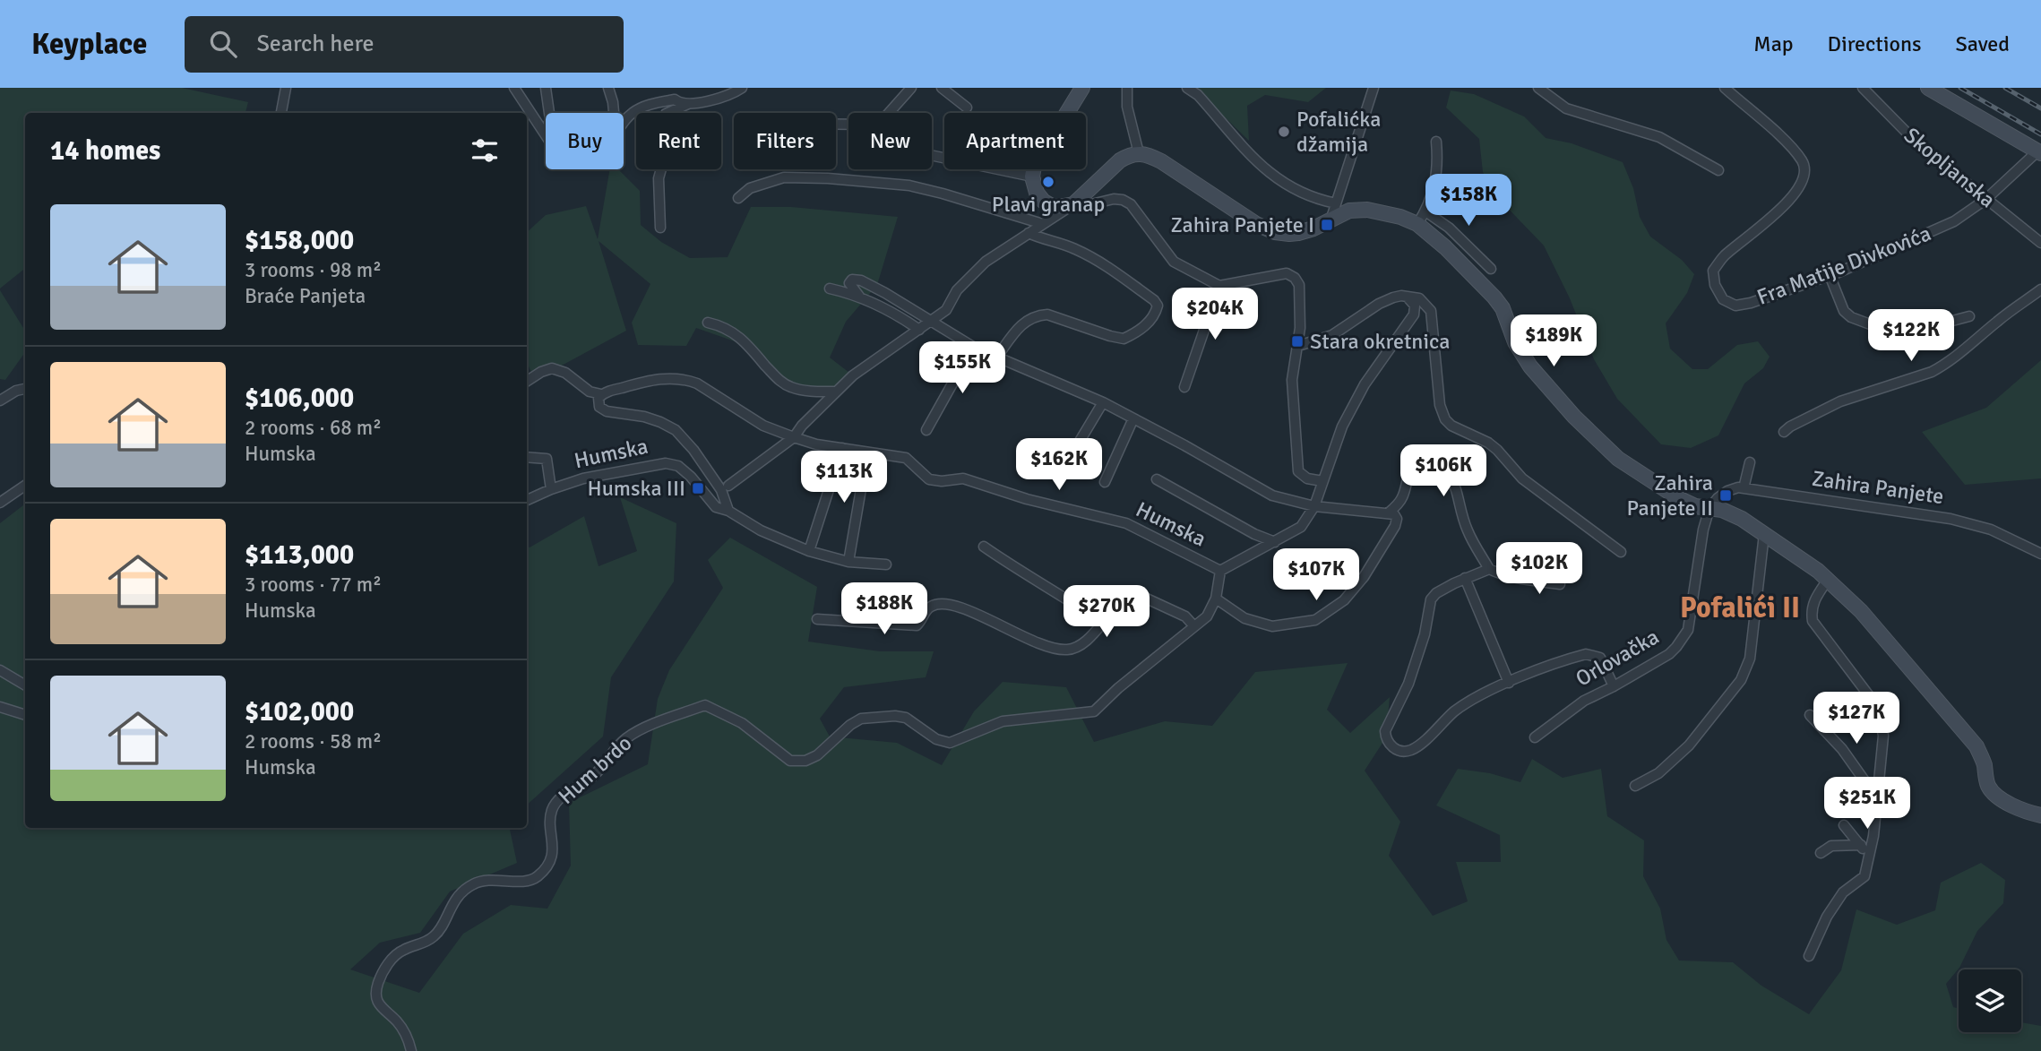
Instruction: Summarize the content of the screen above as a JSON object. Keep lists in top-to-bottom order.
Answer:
{
  "streets": {
    "street": [
      "Skopljanska",
      "Fra Matije Divkovića",
      "Humska",
      "Zahira Panjete",
      "Orlovačka",
      "Hum brdo"
    ]
  },
  "crossings": [
    ["Skopljanska", "Fra Matije Divkovića"],
    ["Humska", "Hum brdo"]
  ],
  "districts": ["Pofalići II"],
  "places": {
    "other": ["Pofalićka džamija", "Plavi granap"],
    "transit": [
      "Zahira Panjete I",
      "Stara okretnica",
      "Humska III",
      "Zahira Panjete II"
    ]
  },
  "page": {
    "header": "Keyplace",
    "search": "Search here",
    "nav": ["Map", "Directions", "Saved"],
    "chip": [
      "Buy",
      "Rent",
      "Filters",
      "New",
      "Apartment"
    ],
    "heading": "14 homes",
    "price": [
      "$158K",
      "$204K",
      "$122K",
      "$189K",
      "$155K",
      "$162K",
      "$106K",
      "$113K",
      "$102K",
      "$107K",
      "$188K",
      "$270K",
      "$127K",
      "$251K"
    ],
    "list": [
      {
        "name": "$158,000",
        "note": "3 rooms · 98 m² · Braće Panjeta"
      },
      {
        "name": "$106,000",
        "note": "2 rooms · 68 m² · Humska"
      },
      {
        "name": "$113,000",
        "note": "3 rooms · 77 m² · Humska"
      },
      {
        "name": "$102,000",
        "note": "2 rooms · 58 m² · Humska"
      }
    ]
  }
}
